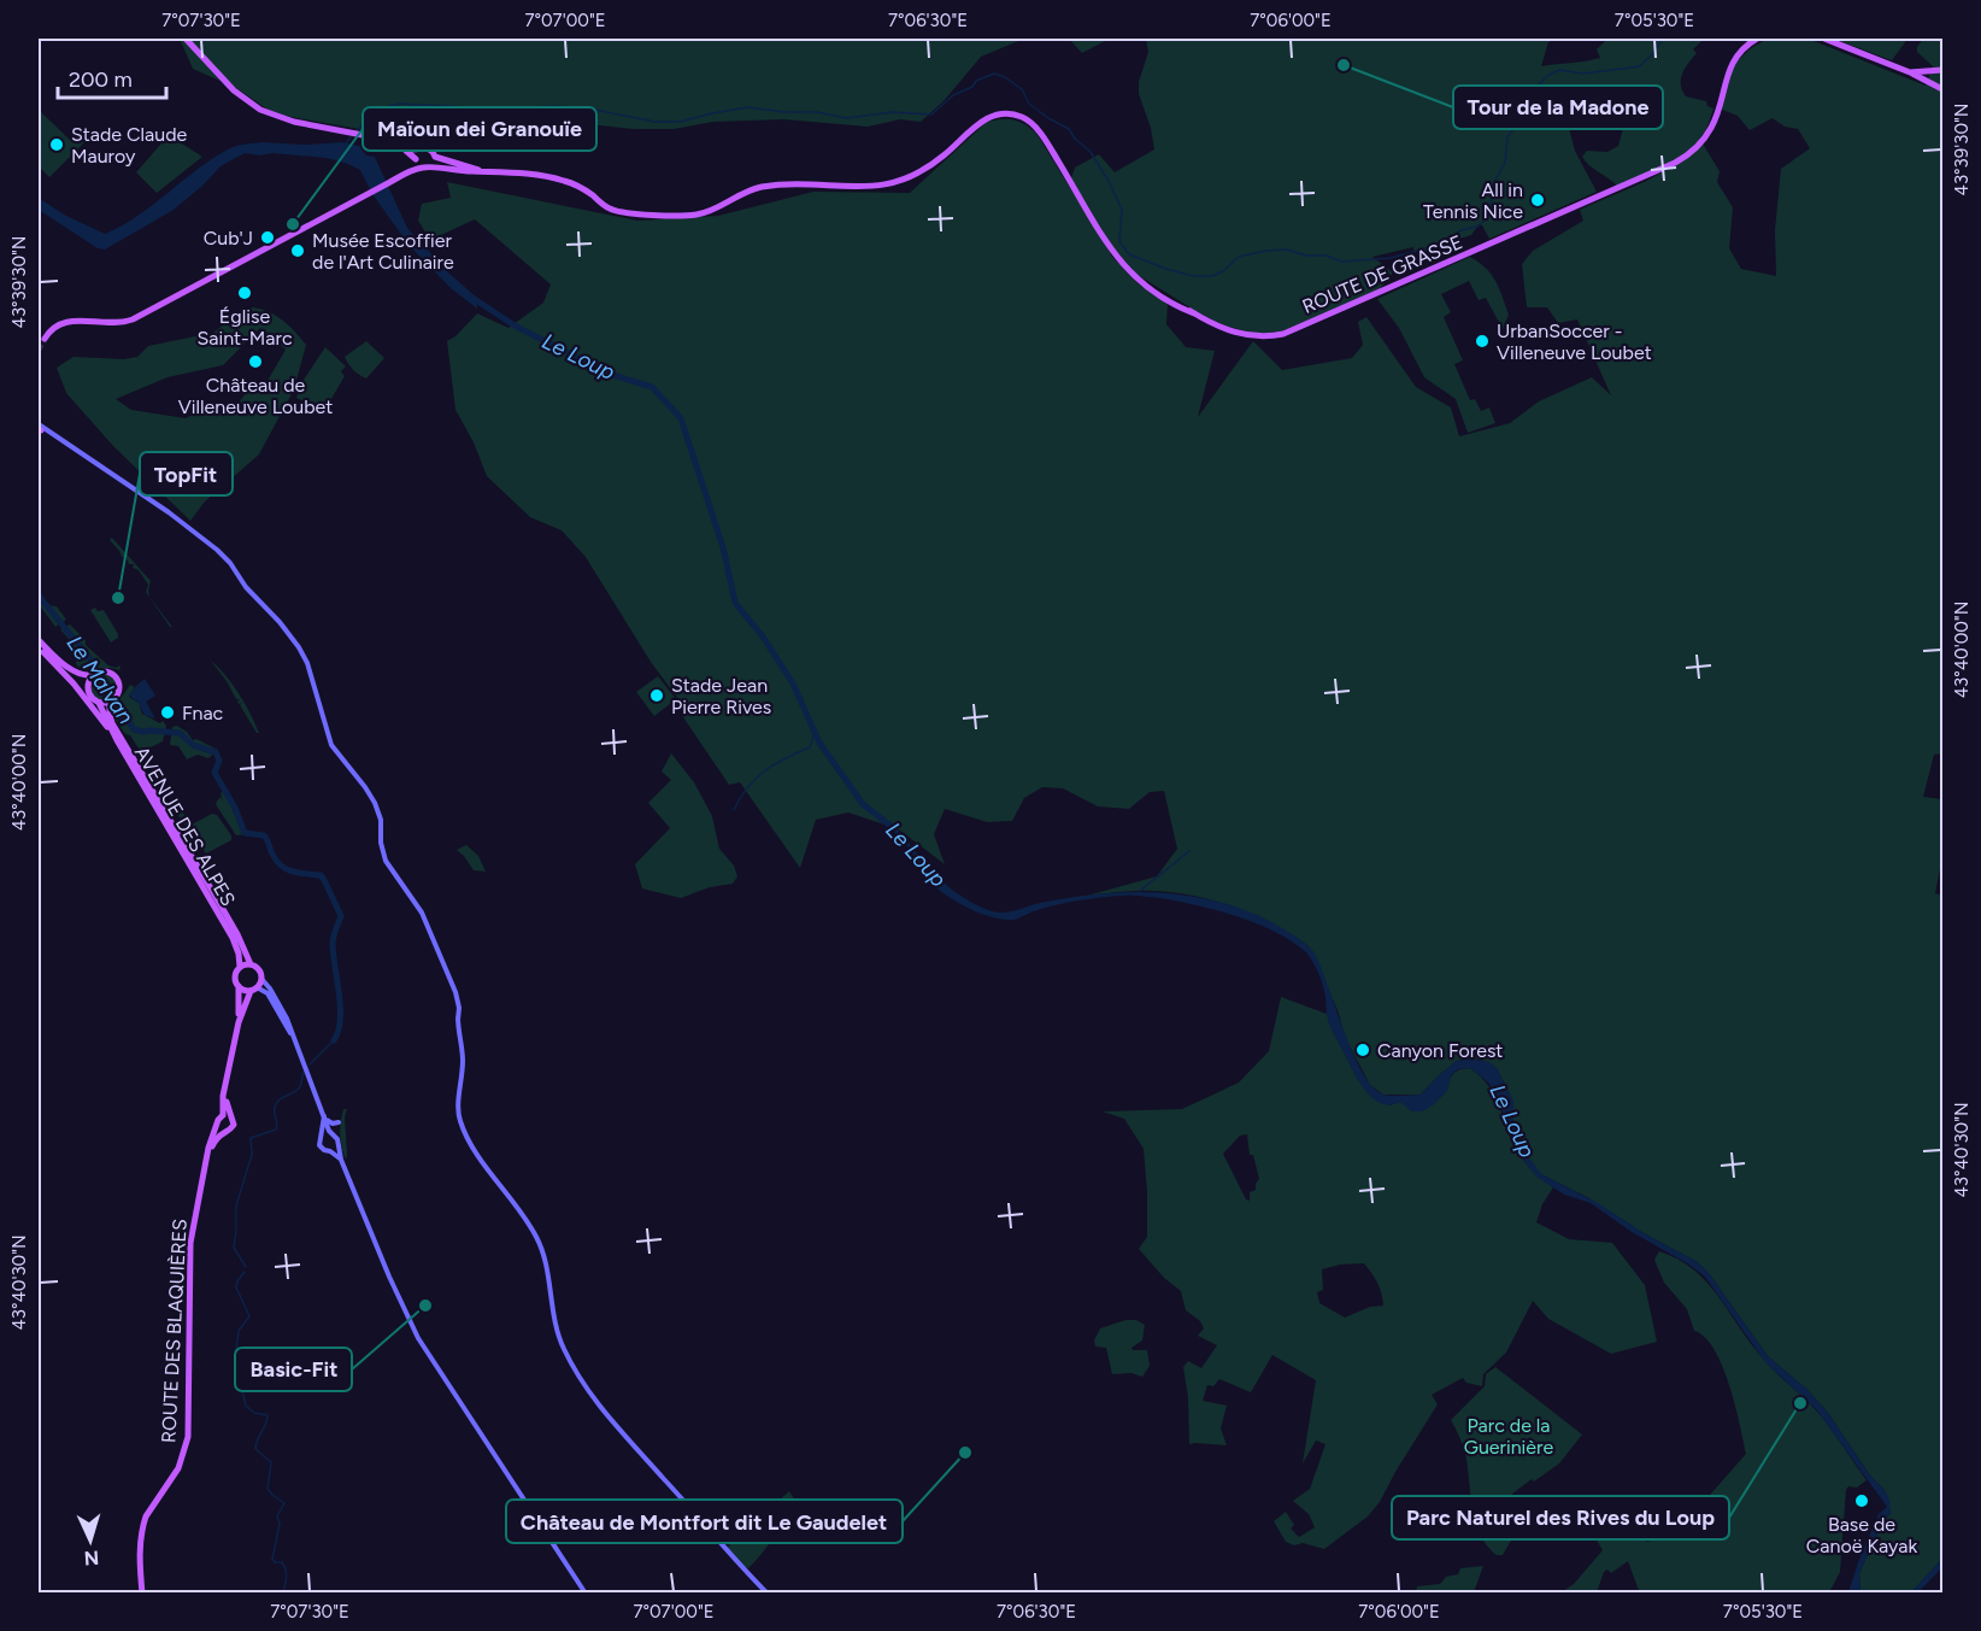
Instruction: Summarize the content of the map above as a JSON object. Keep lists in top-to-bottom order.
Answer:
{
  "streets": {
    "main road": ["ROUTE DE GRASSE", "AVENUE DES ALPES", "ROUTE DES BLAQUIÈRES"]
  },
  "water": ["Le Loup", "Le Malvan"],
  "parks": ["Parc de la Guerinière"],
  "places": [
    "Tour de la Madone",
    "Stade Claude Mauroy",
    "All in Tennis Nice",
    "Maïoun dei Granouïe",
    "Cub'J",
    "Musée Escoffier de l'Art Culinaire",
    "Église Saint-Marc",
    "UrbanSoccer - Villeneuve Loubet",
    "Château de Villeneuve Loubet",
    "TopFit",
    "Stade Jean Pierre Rives",
    "Fnac",
    "Canyon Forest",
    "Basic-Fit",
    "Parc Naturel des Rives du Loup",
    "Château de Montfort dit Le Gaudelet",
    "Base de Canoë Kayak"
  ],
  "scale_bar": "200 m",
  "north": "bottom",
  "coordinates": [
    "7°07'30\"E",
    "7°07'00\"E",
    "7°06'30\"E",
    "7°06'00\"E",
    "7°05'30\"E",
    "43°39'30\"N",
    "43°40'00\"N",
    "43°40'30\"N"
  ]
}
